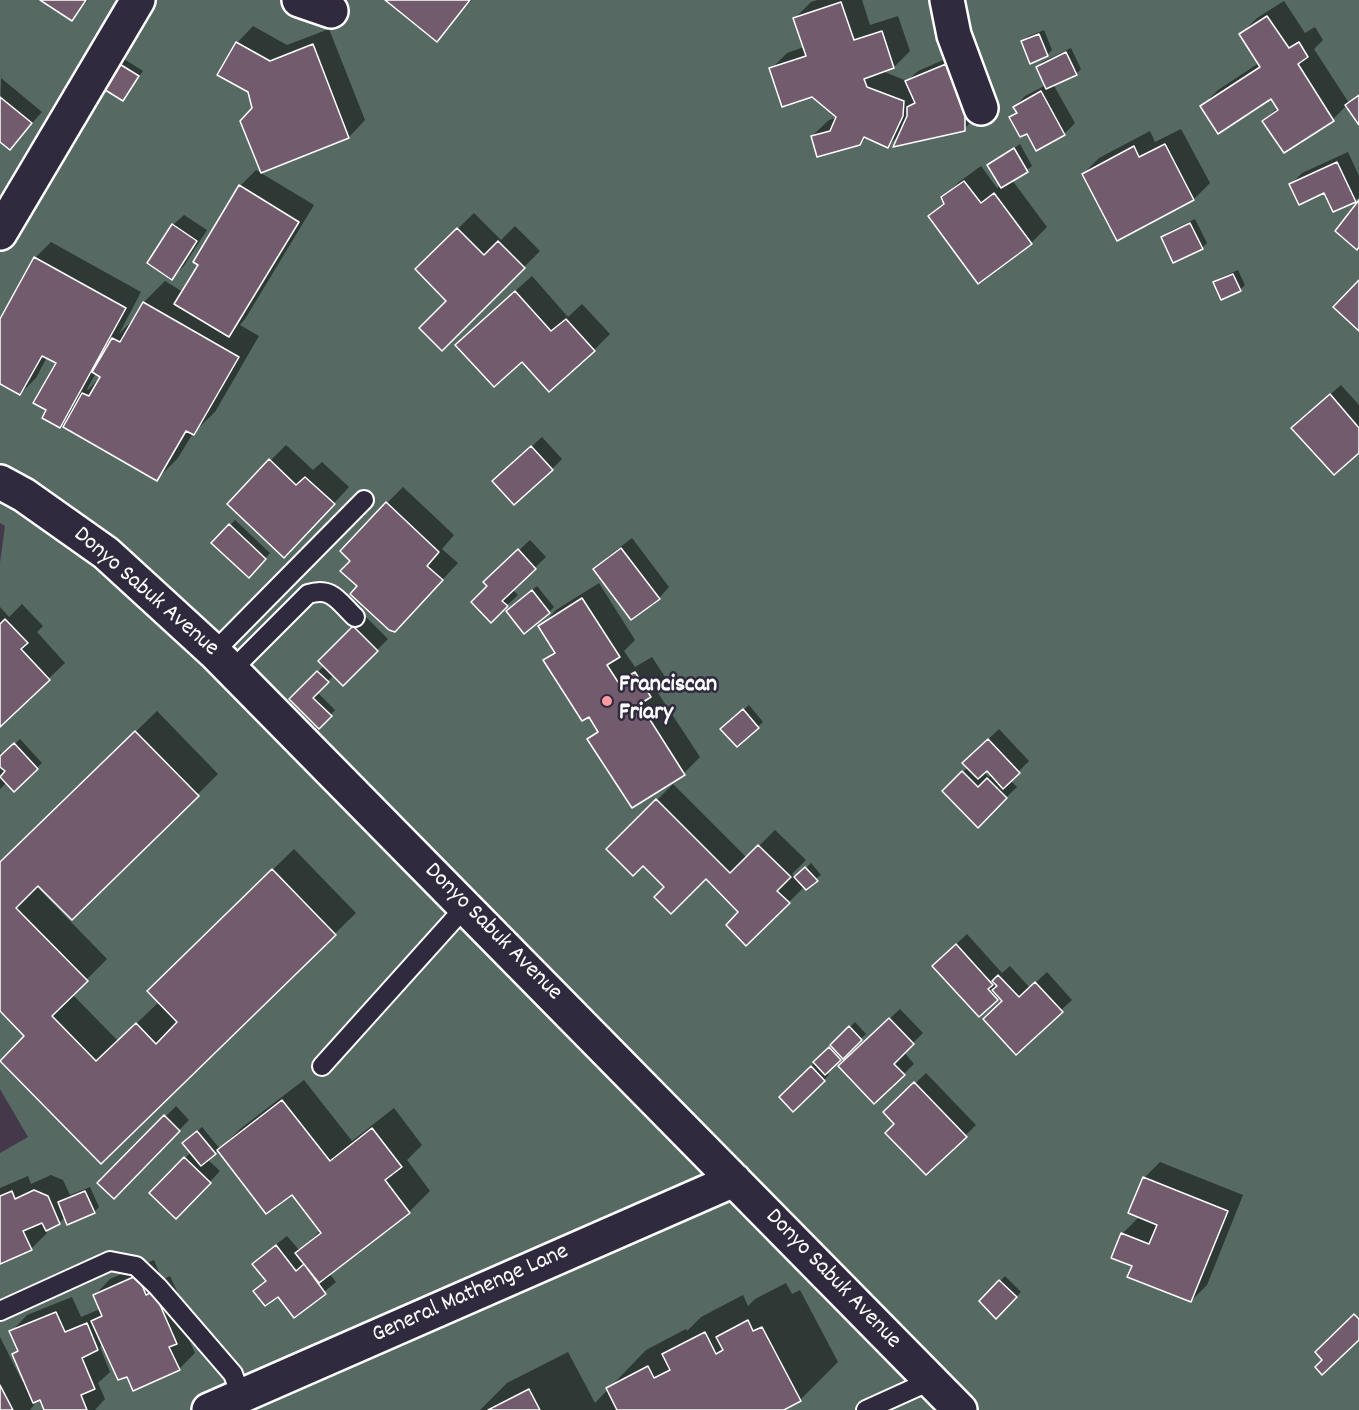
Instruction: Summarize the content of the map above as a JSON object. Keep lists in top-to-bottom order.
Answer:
{
  "streets": {
    "street": ["Donyo Sabuk Avenue", "General Mathenge Lane"]
  },
  "crossings": [
    ["Donyo Sabuk Avenue", "General Mathenge Lane"]
  ],
  "places": ["Franciscan Friary"]
}
